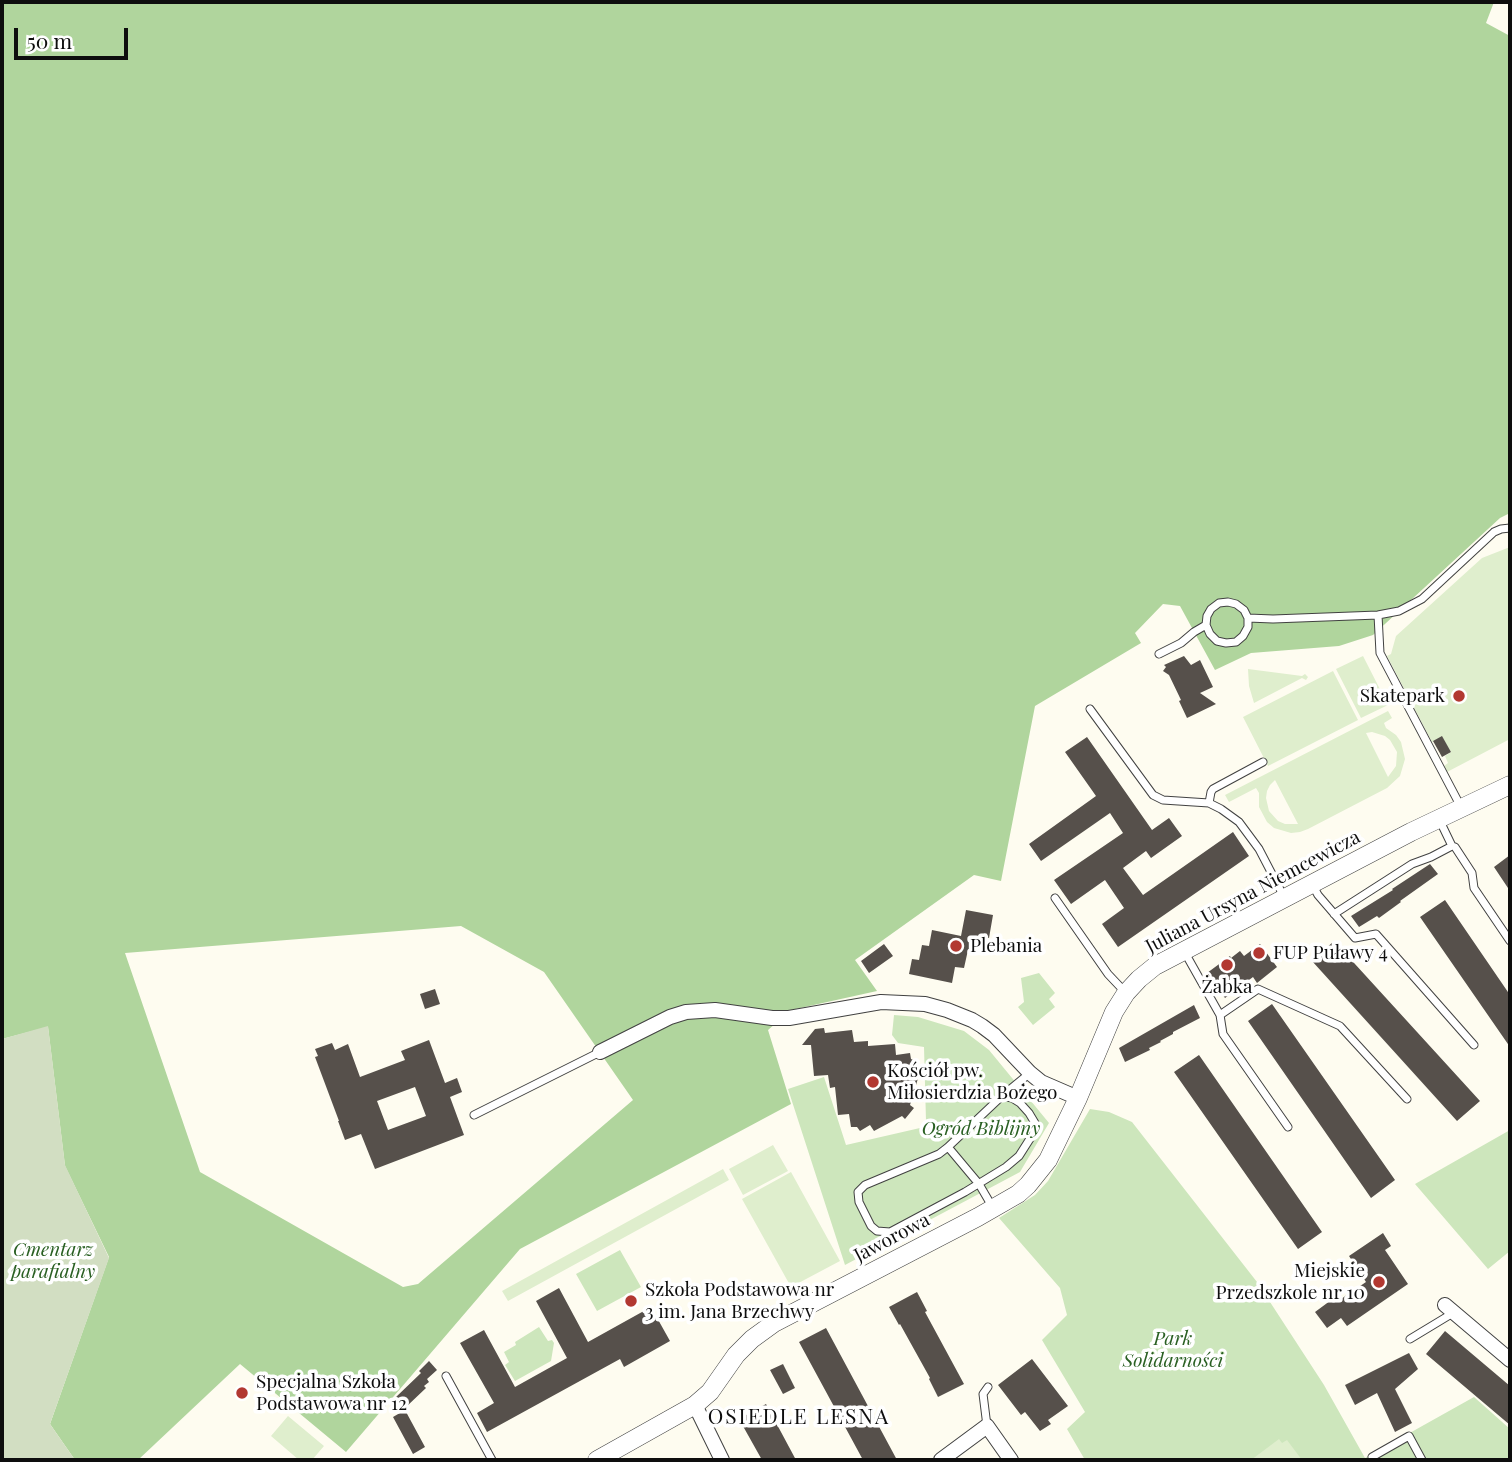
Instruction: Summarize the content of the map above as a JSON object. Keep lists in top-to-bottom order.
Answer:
{
  "streets": {
    "street": ["Juliana Ursyna Niemcewicza", "Jaworowa"]
  },
  "crossings": [
    ["Juliana Ursyna Niemcewicza", "Jaworowa"]
  ],
  "districts": ["OSIEDLE LESNA"],
  "parks": ["Ogród Biblijny", "Cmentarz parafialny", "Park Solidarności"],
  "places": [
    "Skatepark",
    "Plebania",
    "FUP Puławy 4",
    "Żabka",
    "Kościół pw. Miłosierdzia Bożego",
    "Miejskie Przedszkole nr 10",
    "Szkoła Podstawowa nr 3 im. Jana Brzechwy",
    "Specjalna Szkoła Podstawowa nr 12"
  ],
  "scale_bar": "50 m"
}
